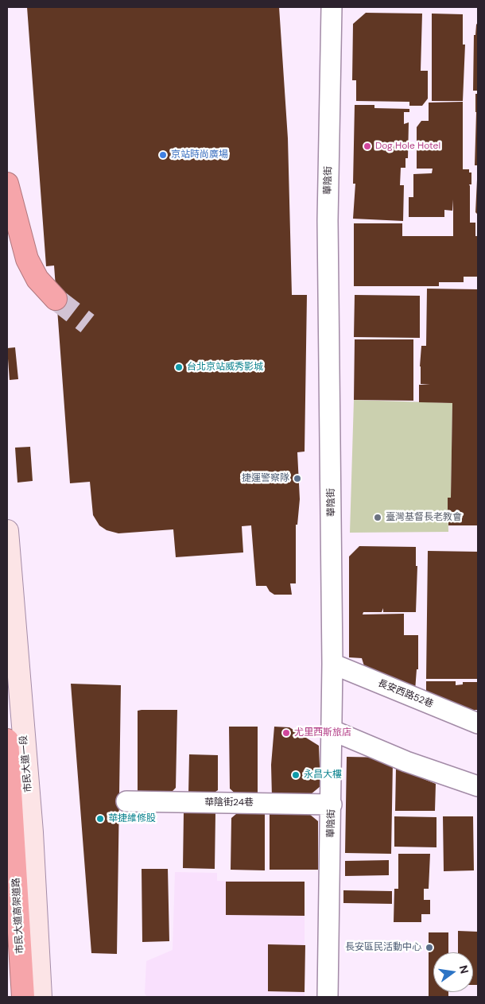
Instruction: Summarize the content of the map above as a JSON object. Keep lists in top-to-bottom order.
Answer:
{
  "streets": {
    "highway": ["市民大道高架道路"],
    "street": [
      "華陰街",
      "長安西路52巷",
      "市民大道一段",
      "華陰街24巷"
    ]
  },
  "crossings": [
    ["華陰街", "長安西路52巷"],
    ["華陰街", "華陰街24巷"]
  ],
  "places": [
    "Dog Hole Hotel",
    "京站時尚廣場",
    "台北京站威秀影城",
    "捷運警察隊",
    "臺灣基督長老教會",
    "尤里西斯旅店",
    "永昌大樓",
    "華捷維修股",
    "長安區民活動中心"
  ],
  "north": "right"
}
